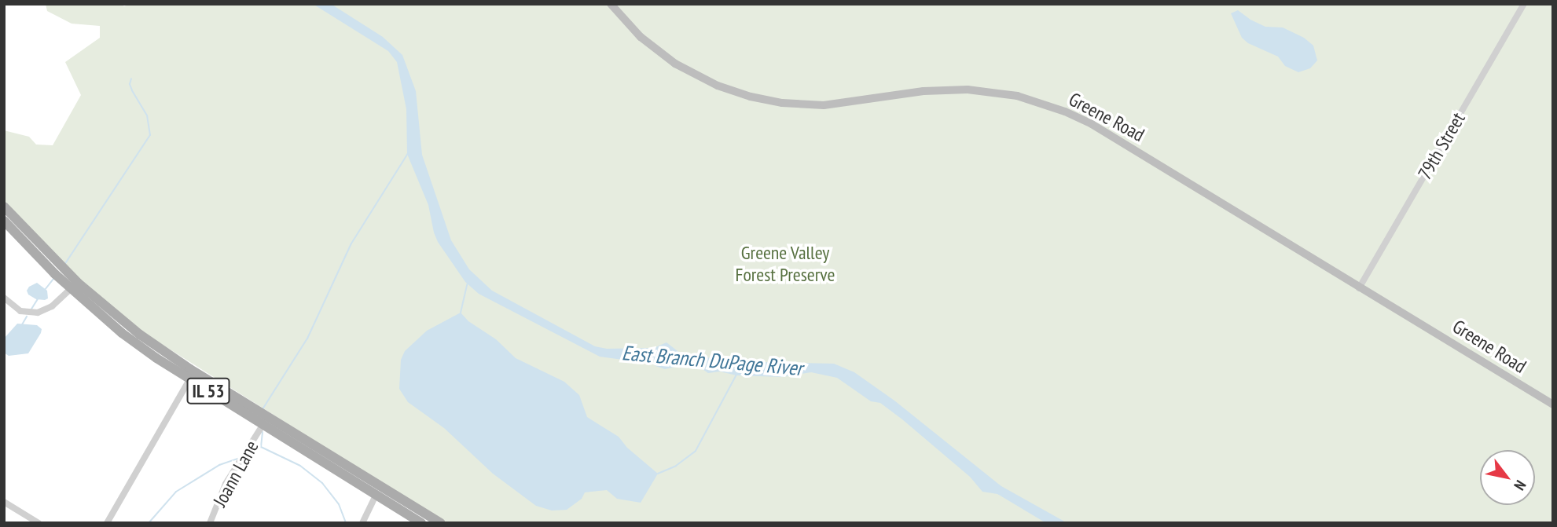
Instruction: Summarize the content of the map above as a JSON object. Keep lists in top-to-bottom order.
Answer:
{
  "streets": {
    "main road": ["IL 53"],
    "street": ["Greene Road", "79th Street", "Joann Lane"]
  },
  "crossings": [
    ["Greene Road", "79th Street"],
    ["IL 53", "Joann Lane"]
  ],
  "water": ["East Branch DuPage River"],
  "parks": ["Greene Valley Forest Preserve"],
  "north": "bottom right"
}
